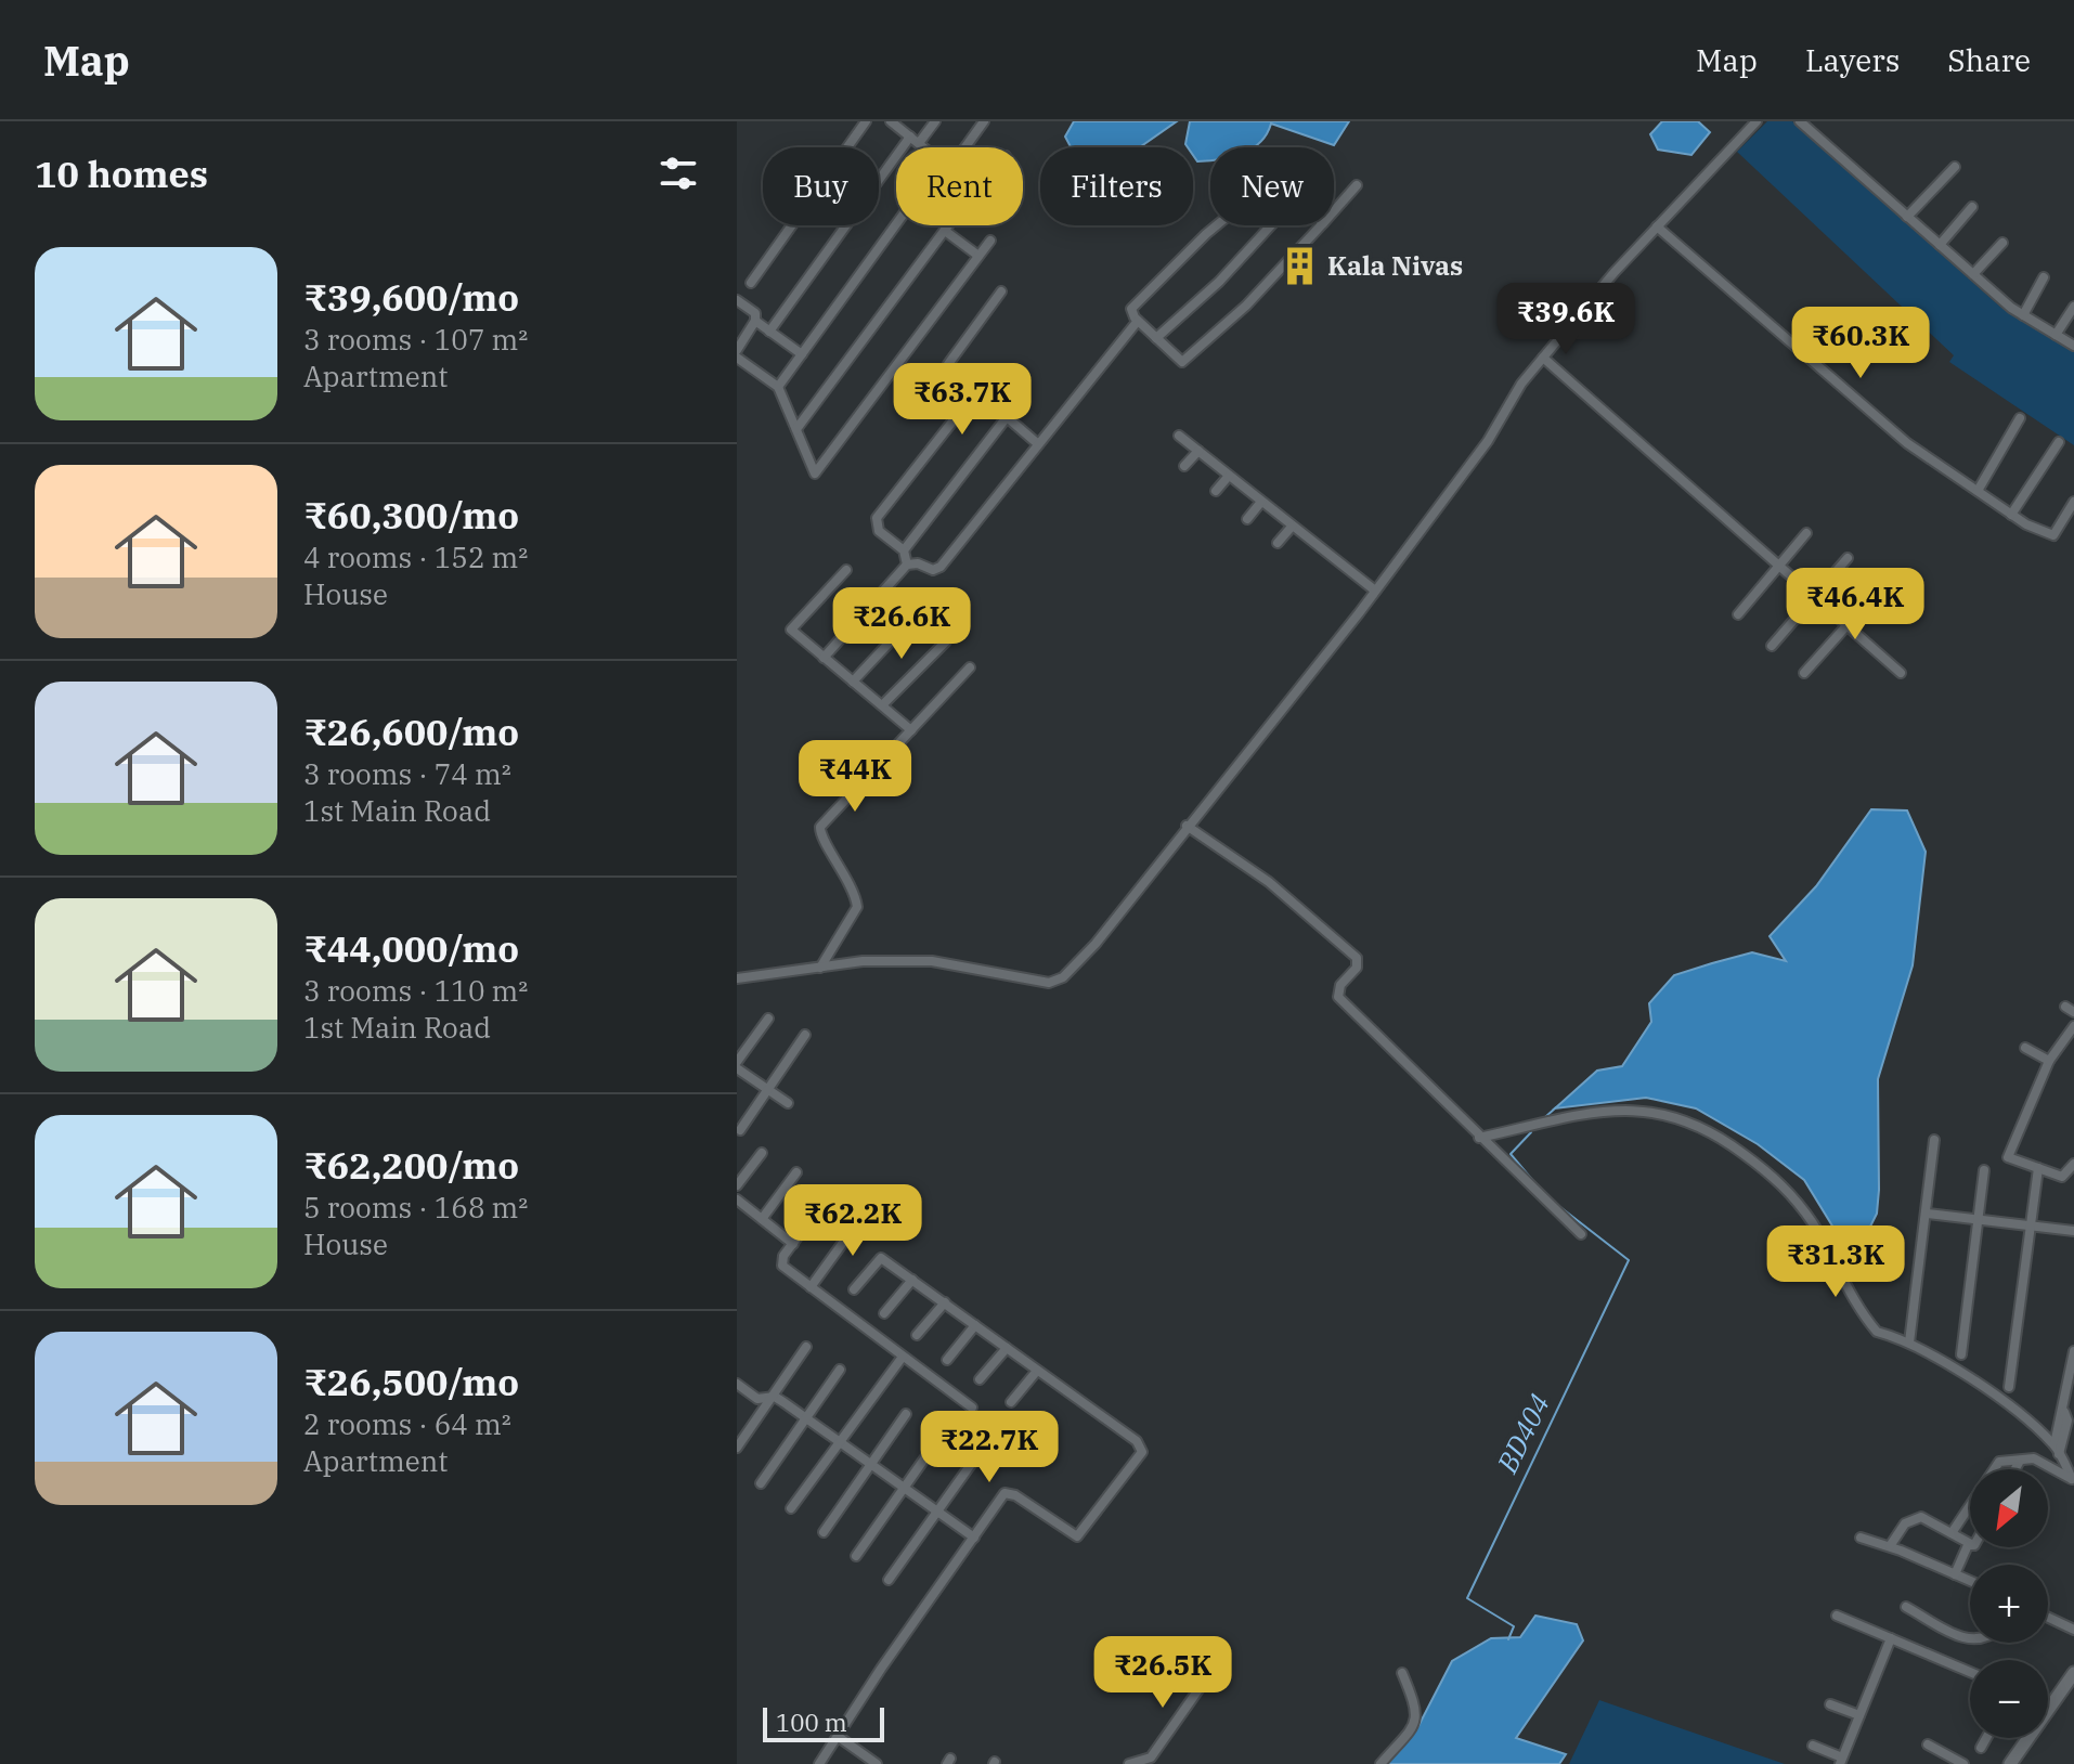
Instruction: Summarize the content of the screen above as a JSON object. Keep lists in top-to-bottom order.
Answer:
{
  "water": ["BD404"],
  "places": {
    "building": ["Kala Nivas"]
  },
  "scale_bar": "100 m",
  "north": "bottom left",
  "page": {
    "header": "Map",
    "nav": ["Map", "Layers", "Share"],
    "heading": "10 homes",
    "chip": [
      "Buy",
      "Rent",
      "Filters",
      "New"
    ],
    "list": [
      {
        "name": "₹39,600/mo",
        "note": "3 rooms · 107 m² · Apartment"
      },
      {
        "name": "₹60,300/mo",
        "note": "4 rooms · 152 m² · House"
      },
      {
        "name": "₹26,600/mo",
        "note": "3 rooms · 74 m² · 1st Main Road"
      },
      {
        "name": "₹44,000/mo",
        "note": "3 rooms · 110 m² · 1st Main Road"
      },
      {
        "name": "₹62,200/mo",
        "note": "5 rooms · 168 m² · House"
      },
      {
        "name": "₹26,500/mo",
        "note": "2 rooms · 64 m² · Apartment"
      }
    ],
    "price": [
      "₹39.6K",
      "₹60.3K",
      "₹63.7K",
      "₹46.4K",
      "₹26.6K",
      "₹44K",
      "₹62.2K",
      "₹31.3K",
      "₹22.7K",
      "₹26.5K"
    ],
    "map_buttons": ["+", "−"],
    "scale": "100 m"
  }
}
